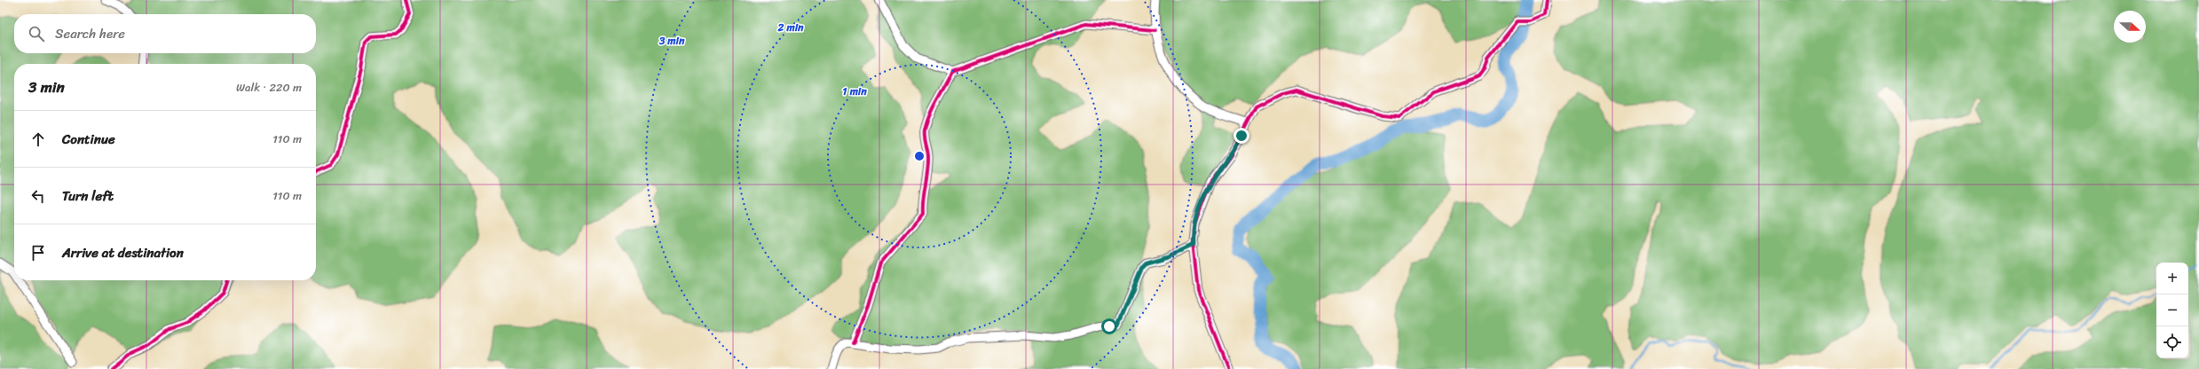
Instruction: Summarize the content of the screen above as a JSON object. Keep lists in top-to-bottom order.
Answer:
{
  "north": "right",
  "page": {
    "search": "Search here",
    "heading": ["3 min", "Walk · 220 m"],
    "list": [
      ["Continue", "110 m"],
      ["Turn left", "110 m"],
      "Arrive at destination"
    ],
    "map_buttons": ["+", "−"]
  },
  "rings": ["2 min", "3 min", "1 min"]
}
